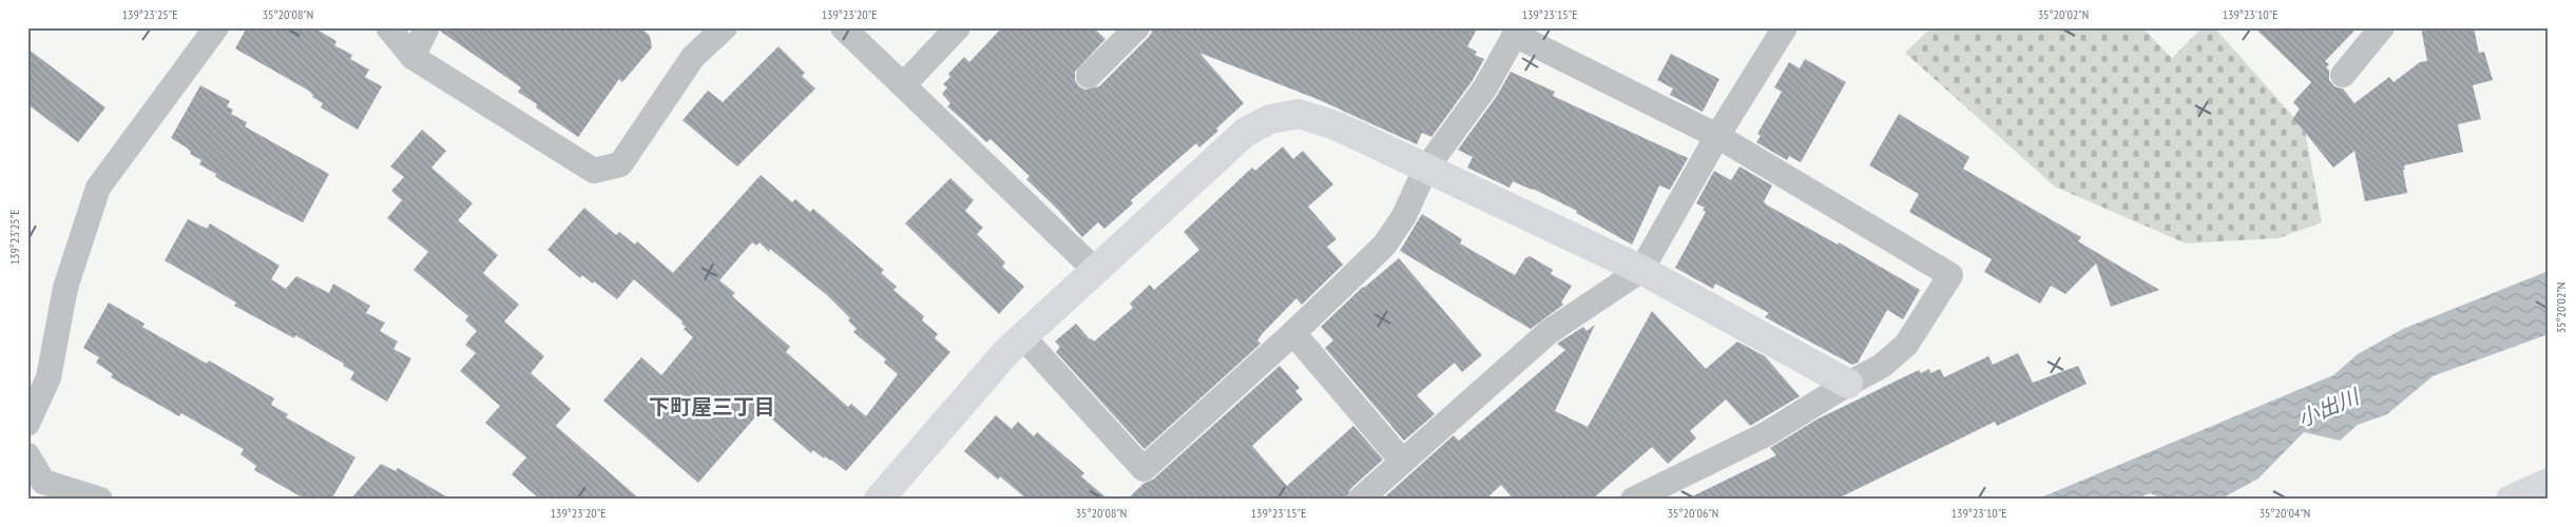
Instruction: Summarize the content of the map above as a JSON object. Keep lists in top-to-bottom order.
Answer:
{
  "districts": ["下町屋三丁目"],
  "water": ["小出川"],
  "coordinates": [
    "139°23'25\"E",
    "35°20'08\"N",
    "139°23'20\"E",
    "139°23'15\"E",
    "35°20'02\"N",
    "139°23'10\"E",
    "35°20'06\"N",
    "35°20'04\"N"
  ]
}
